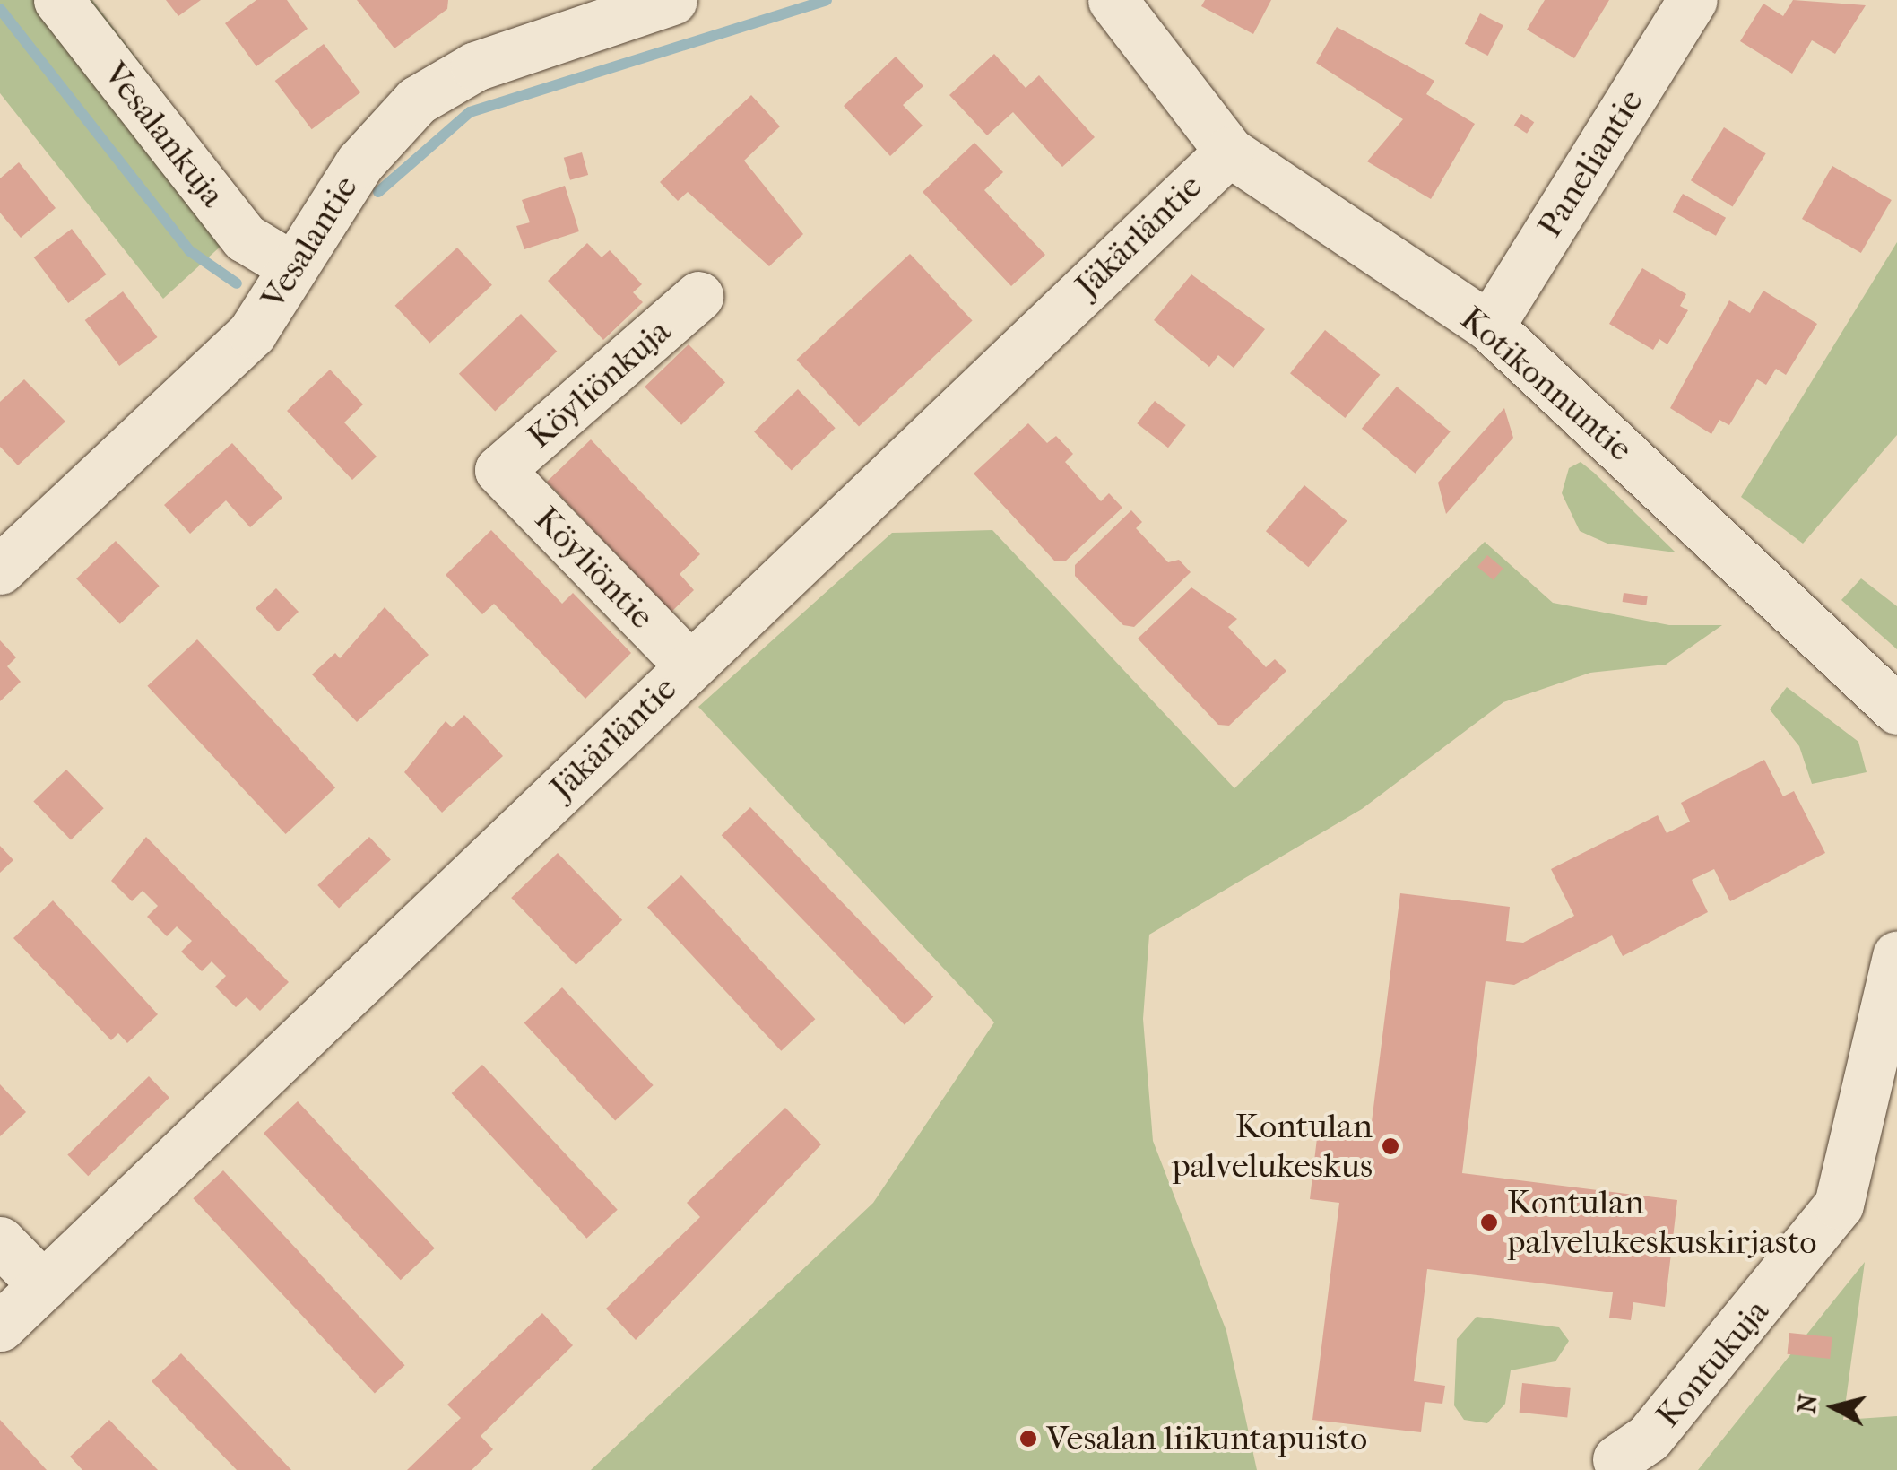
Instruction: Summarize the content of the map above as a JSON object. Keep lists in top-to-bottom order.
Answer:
{
  "streets": {
    "street": [
      "Vesalankuja",
      "Paneliantie",
      "Jäkärläntie",
      "Vesalantie",
      "Köyliönkuja",
      "Kotikonnuntie",
      "Köyliöntie",
      "Kontukuja"
    ]
  },
  "crossings": [
    ["Paneliantie", "Kotikonnuntie"],
    ["Jäkärläntie", "Kotikonnuntie"],
    ["Jäkärläntie", "Köyliöntie"],
    ["Köyliönkuja", "Köyliöntie"]
  ],
  "places": ["Kontulan palvelukeskus", "Kontulan palvelukeskuskirjasto", "Vesalan liikuntapuisto"],
  "north": "left"
}
